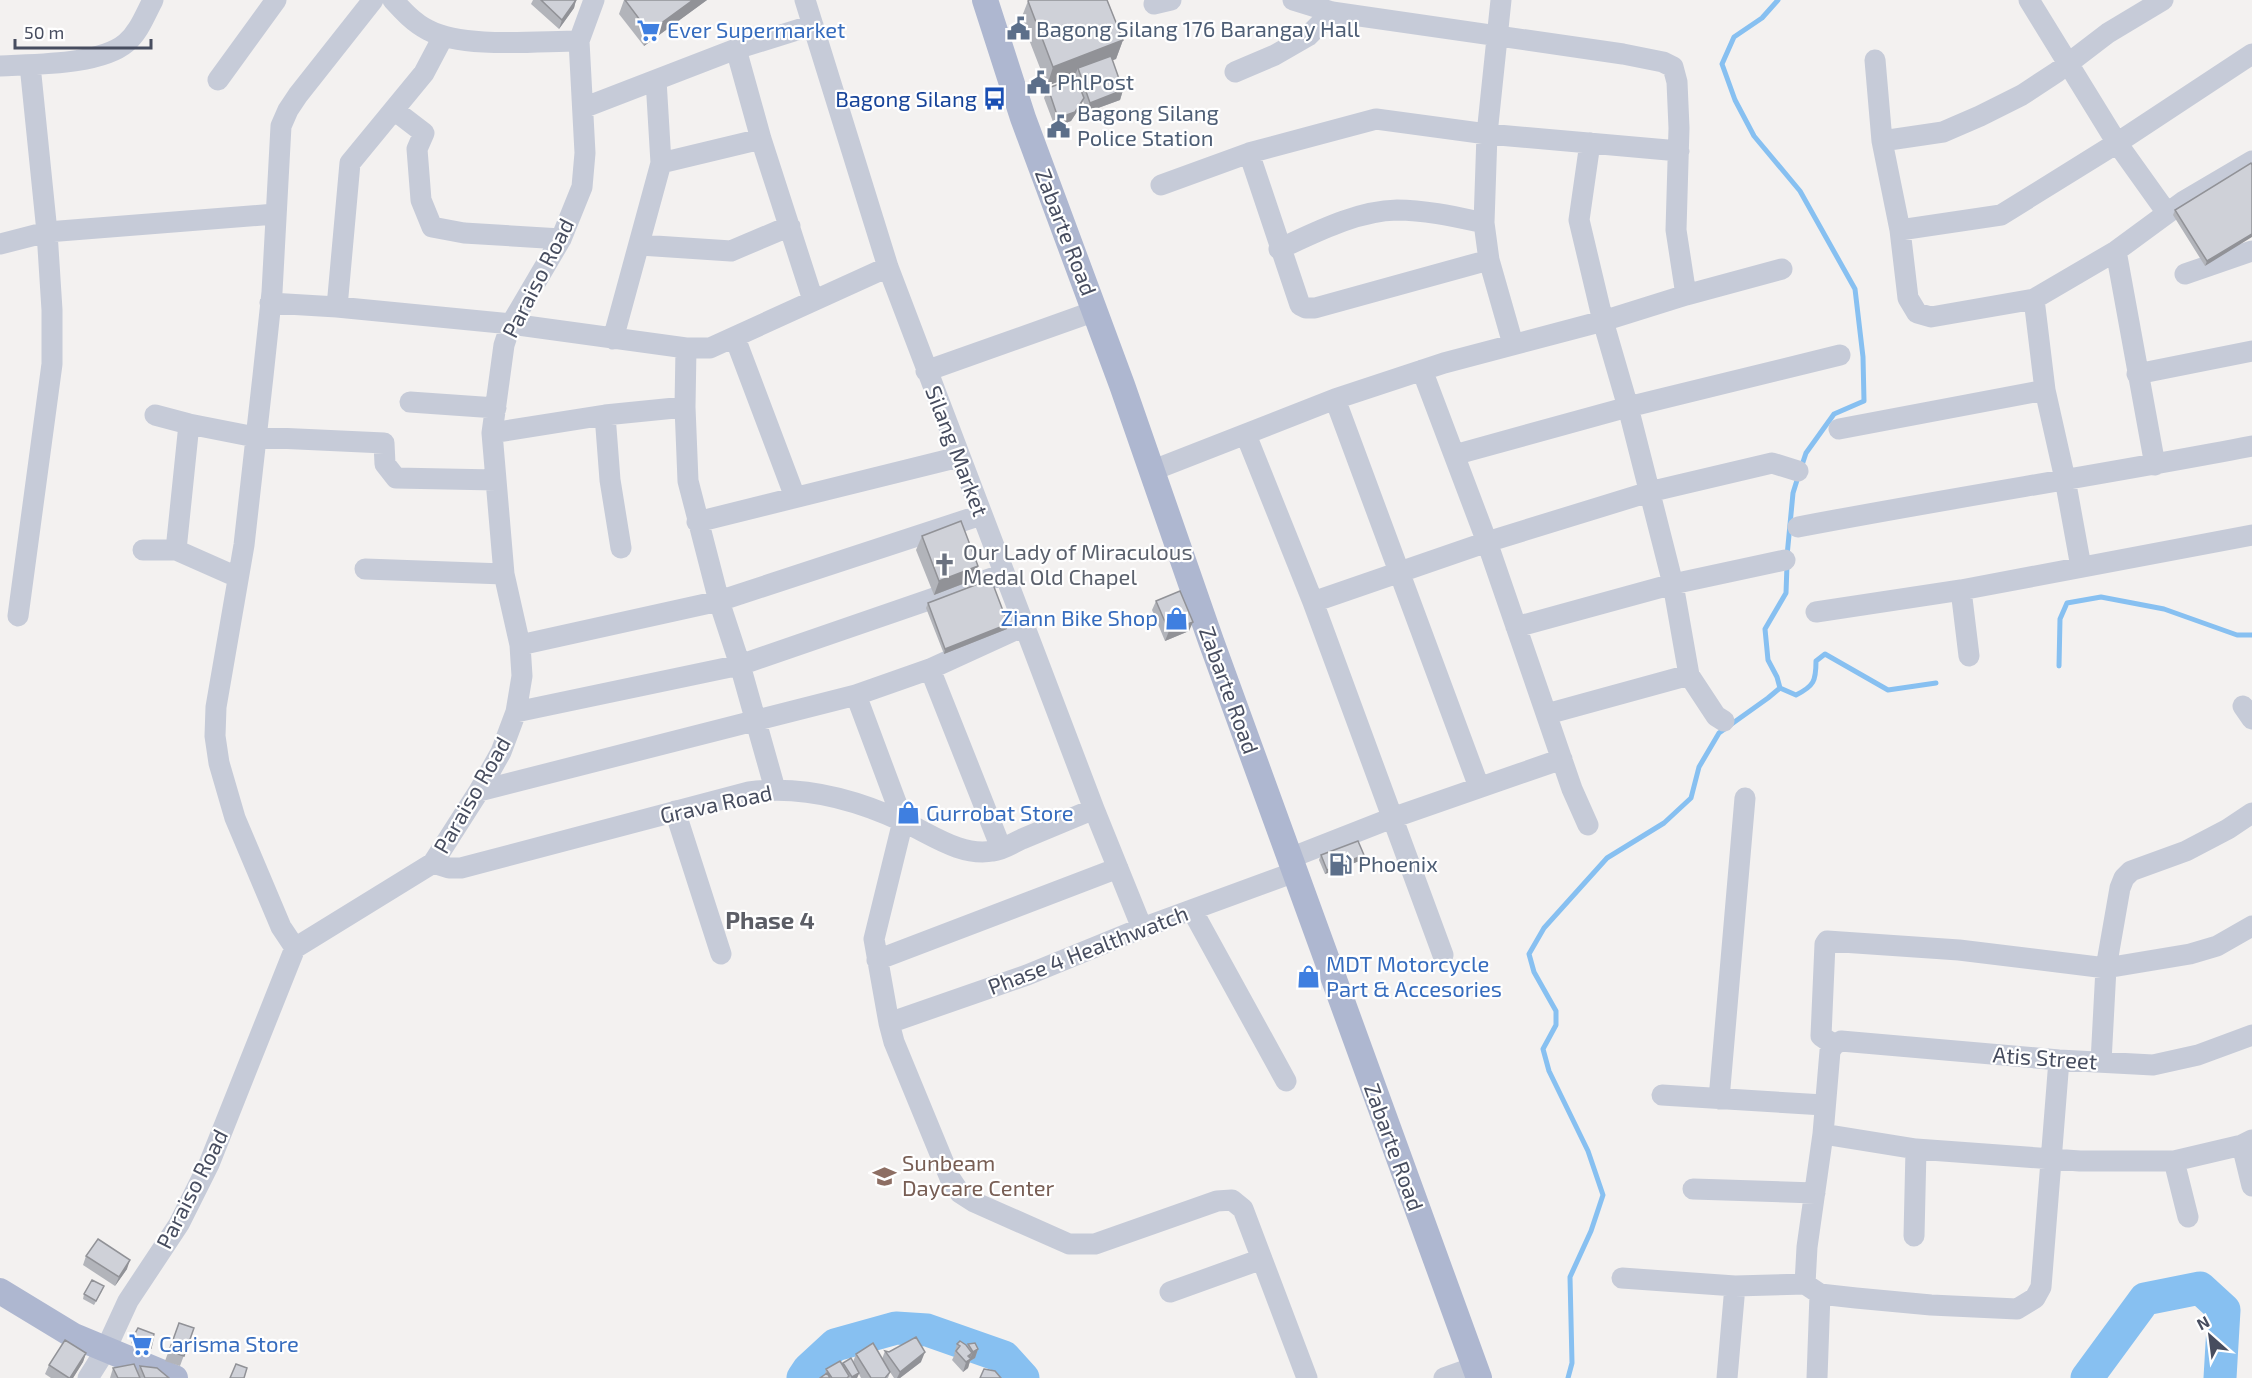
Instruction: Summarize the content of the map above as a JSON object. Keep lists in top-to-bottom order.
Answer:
{
  "streets": {
    "main road": ["Zabarte Road"],
    "street": [
      "Paraiso Road",
      "Silang Market",
      "Grava Road",
      "Phase 4 Healthwatch",
      "Atis Street"
    ]
  },
  "crossings": [
    ["Zabarte Road", "Phase 4 Healthwatch"],
    ["Paraiso Road", "Grava Road"],
    ["Silang Market", "Grava Road"],
    ["Silang Market", "Phase 4 Healthwatch"]
  ],
  "districts": ["Phase 4"],
  "places": {
    "public building": ["Bagong Silang 176 Barangay Hall", "PhlPost", "Bagong Silang Police Station"],
    "supermarket": ["Ever Supermarket", "Carisma Store"],
    "bus stop": ["Bagong Silang"],
    "church": ["Our Lady of Miraculous Medal Old Chapel"],
    "shop": ["Ziann Bike Shop", "Gurrobat Store", "MDT Motorcycle Part & Accesories"],
    "fuel station": ["Phoenix"],
    "school or university": ["Sunbeam Daycare Center"]
  },
  "scale_bar": "50 m",
  "north": "top left"
}
